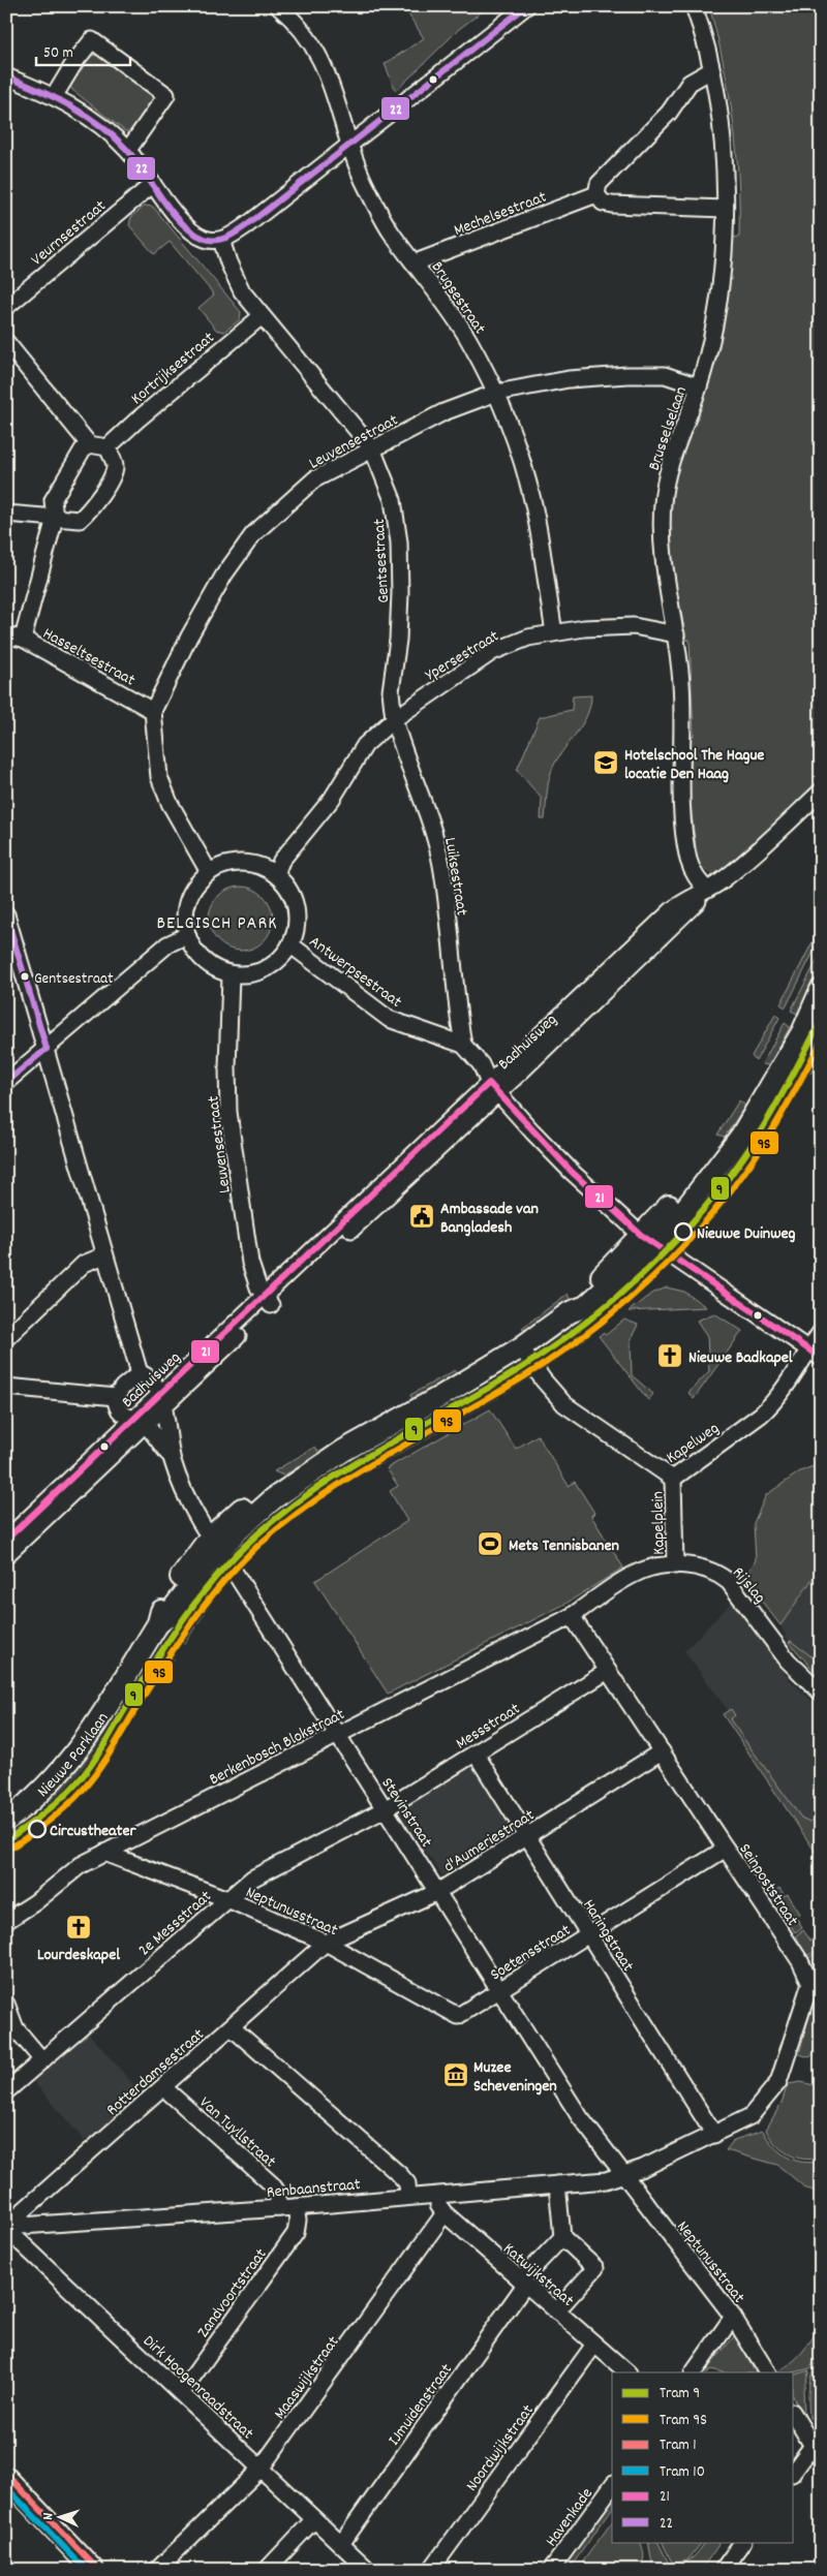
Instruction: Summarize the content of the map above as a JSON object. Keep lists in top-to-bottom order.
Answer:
{
  "streets": {
    "main road": ["Nieuwe Parklaan"],
    "street": [
      "Mechelsestraat",
      "Veurnsestraat",
      "Brugsestraat",
      "Kortrijksestraat",
      "Brusselselaan",
      "Leuvensestraat",
      "Gentsestraat",
      "Ypersestraat",
      "Hasseltsestraat",
      "Luiksestraat",
      "Antwerpsestraat",
      "Badhuisweg",
      "Kapelweg",
      "Kapelplein",
      "Rijslag",
      "Messstraat",
      "Berkenbosch Blokstraat",
      "Stevinstraat",
      "d'Aumeriestraat",
      "Seinpoststraat",
      "Neptunusstraat",
      "2e Messstraat",
      "Haringstraat",
      "Soetensstraat",
      "Rotterdamsestraat",
      "Van Tuyllstraat",
      "Renbaanstraat",
      "Katwijkstraat",
      "Zandvoortstraat",
      "Maaswijkstraat",
      "Dirk Hoogenraadstraat",
      "IJmuidenstraat",
      "Noordwijkstraat",
      "Havenkade"
    ]
  },
  "crossings": [
    ["Mechelsestraat", "Brugsestraat"],
    ["Brugsestraat", "Leuvensestraat"],
    ["Brugsestraat", "Ypersestraat"],
    ["Kortrijksestraat", "Gentsestraat"],
    ["Brusselselaan", "Leuvensestraat"],
    ["Brusselselaan", "Ypersestraat"],
    ["Brusselselaan", "Badhuisweg"],
    ["Leuvensestraat", "Gentsestraat"],
    ["Leuvensestraat", "Hasseltsestraat"],
    ["Leuvensestraat", "Antwerpsestraat"],
    ["Leuvensestraat", "Badhuisweg"],
    ["Gentsestraat", "Ypersestraat"],
    ["Gentsestraat", "Luiksestraat"],
    ["Ypersestraat", "Luiksestraat"],
    ["Luiksestraat", "Antwerpsestraat"],
    ["Badhuisweg", "Stevinstraat"],
    ["Kapelweg", "Kapelplein"],
    ["Kapelweg", "Nieuwe Parklaan"],
    ["Kapelplein", "Rijslag"],
    ["Rijslag", "Berkenbosch Blokstraat"],
    ["Rijslag", "Seinpoststraat"],
    ["Messstraat", "Stevinstraat"],
    ["Messstraat", "Seinpoststraat"],
    ["Messstraat", "2e Messstraat"],
    ["Messstraat", "Haringstraat"],
    ["Berkenbosch Blokstraat", "Stevinstraat"],
    ["Berkenbosch Blokstraat", "Seinpoststraat"],
    ["Berkenbosch Blokstraat", "Neptunusstraat"],
    ["Nieuwe Parklaan", "Stevinstraat"],
    ["Stevinstraat", "d'Aumeriestraat"],
    ["Stevinstraat", "Seinpoststraat"],
    ["Stevinstraat", "Neptunusstraat"],
    ["Stevinstraat", "2e Messstraat"],
    ["Stevinstraat", "Soetensstraat"],
    ["Stevinstraat", "Renbaanstraat"],
    ["d'Aumeriestraat", "Seinpoststraat"],
    ["d'Aumeriestraat", "Neptunusstraat"],
    ["d'Aumeriestraat", "Haringstraat"],
    ["d'Aumeriestraat", "Rotterdamsestraat"],
    ["Seinpoststraat", "Neptunusstraat"],
    ["Seinpoststraat", "Haringstraat"],
    ["Seinpoststraat", "Soetensstraat"],
    ["Seinpoststraat", "Renbaanstraat"],
    ["Neptunusstraat", "2e Messstraat"],
    ["Neptunusstraat", "Soetensstraat"],
    ["Neptunusstraat", "Rotterdamsestraat"],
    ["Neptunusstraat", "Renbaanstraat"],
    ["Haringstraat", "Soetensstraat"],
    ["Rotterdamsestraat", "Van Tuyllstraat"],
    ["Rotterdamsestraat", "Renbaanstraat"],
    ["Rotterdamsestraat", "Dirk Hoogenraadstraat"],
    ["Van Tuyllstraat", "Renbaanstraat"],
    ["Renbaanstraat", "Katwijkstraat"],
    ["Renbaanstraat", "Zandvoortstraat"],
    ["Renbaanstraat", "Dirk Hoogenraadstraat"],
    ["Katwijkstraat", "Maaswijkstraat"],
    ["Katwijkstraat", "IJmuidenstraat"],
    ["Katwijkstraat", "Noordwijkstraat"],
    ["Zandvoortstraat", "Dirk Hoogenraadstraat"],
    ["Maaswijkstraat", "Dirk Hoogenraadstraat"],
    ["Dirk Hoogenraadstraat", "IJmuidenstraat"]
  ],
  "districts": ["BELGISCH PARK"],
  "places": {
    "school or university": ["Hotelschool The Hague locatie Den Haag"],
    "other": ["Gentsestraat", "Nieuwe Duinweg", "Circustheater"],
    "public building": ["Ambassade van Bangladesh"],
    "church": ["Nieuwe Badkapel", "Lourdeskapel"],
    "sports": ["Mets Tennisbanen"],
    "museum": ["Muzee Scheveningen"]
  },
  "lines": [
    "transit line 22",
    "tram line 9",
    "tram line 9S",
    "transit line 21",
    "tram line 1",
    "tram line 10"
  ],
  "legend": [
    "Tram 9",
    "Tram 9S",
    "Tram 1",
    "Tram 10",
    "21",
    "22"
  ],
  "scale_bar": "50 m",
  "north": "left"
}
